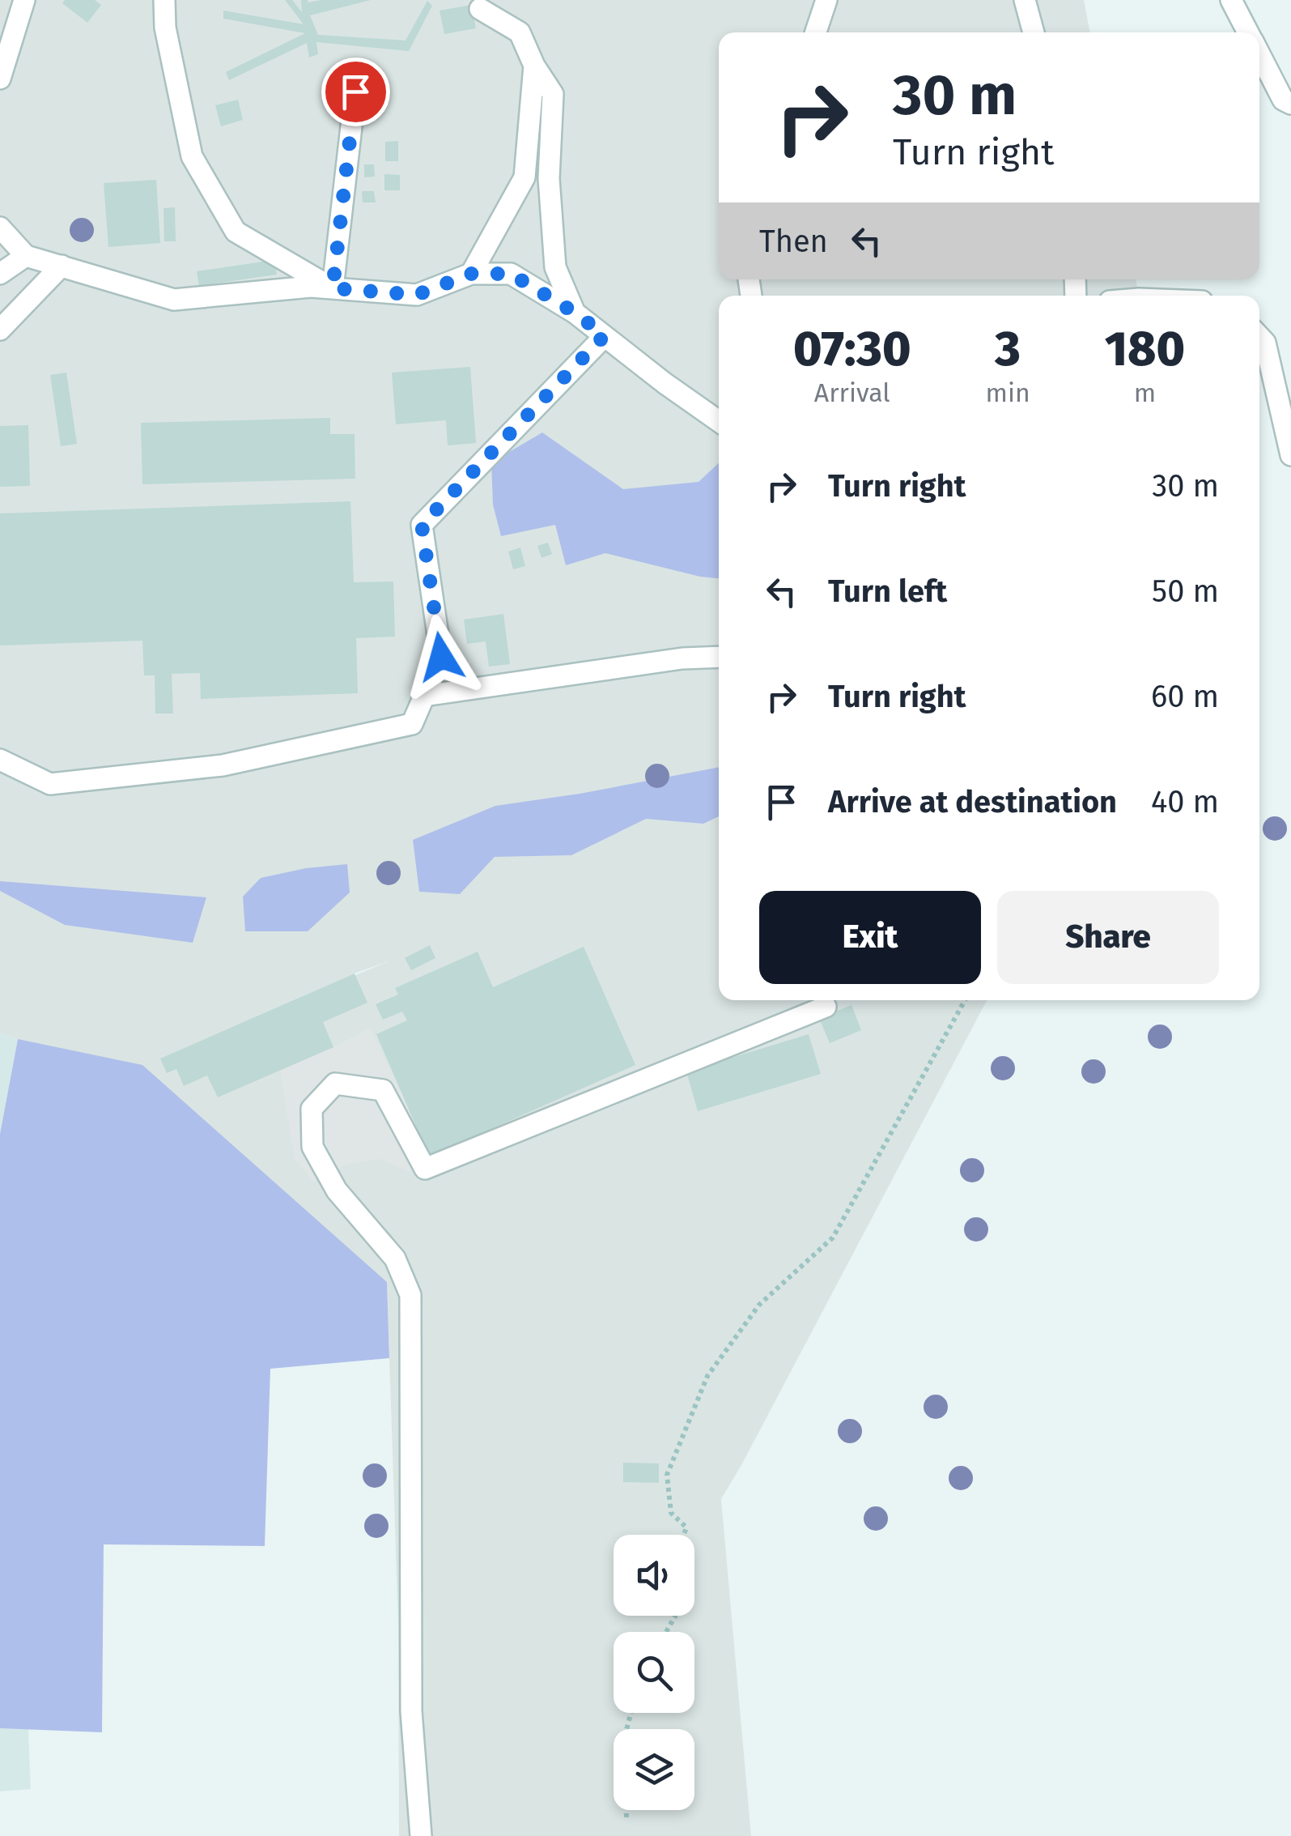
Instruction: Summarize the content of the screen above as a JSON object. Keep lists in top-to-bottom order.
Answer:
{
  "page": {
    "turn": ["30 m", "Turn right"],
    "then": "Then",
    "eta": [
      "07:30",
      "Arrival",
      "3",
      "min",
      "180",
      "m"
    ],
    "list": [
      {
        "name": "Turn right",
        "value": "30 m"
      },
      {
        "name": "Turn left",
        "value": "50 m"
      },
      {
        "name": "Turn right",
        "value": "60 m"
      },
      {
        "name": "Arrive at destination",
        "value": "40 m"
      }
    ],
    "buttons": ["Exit", "Share"]
  }
}
